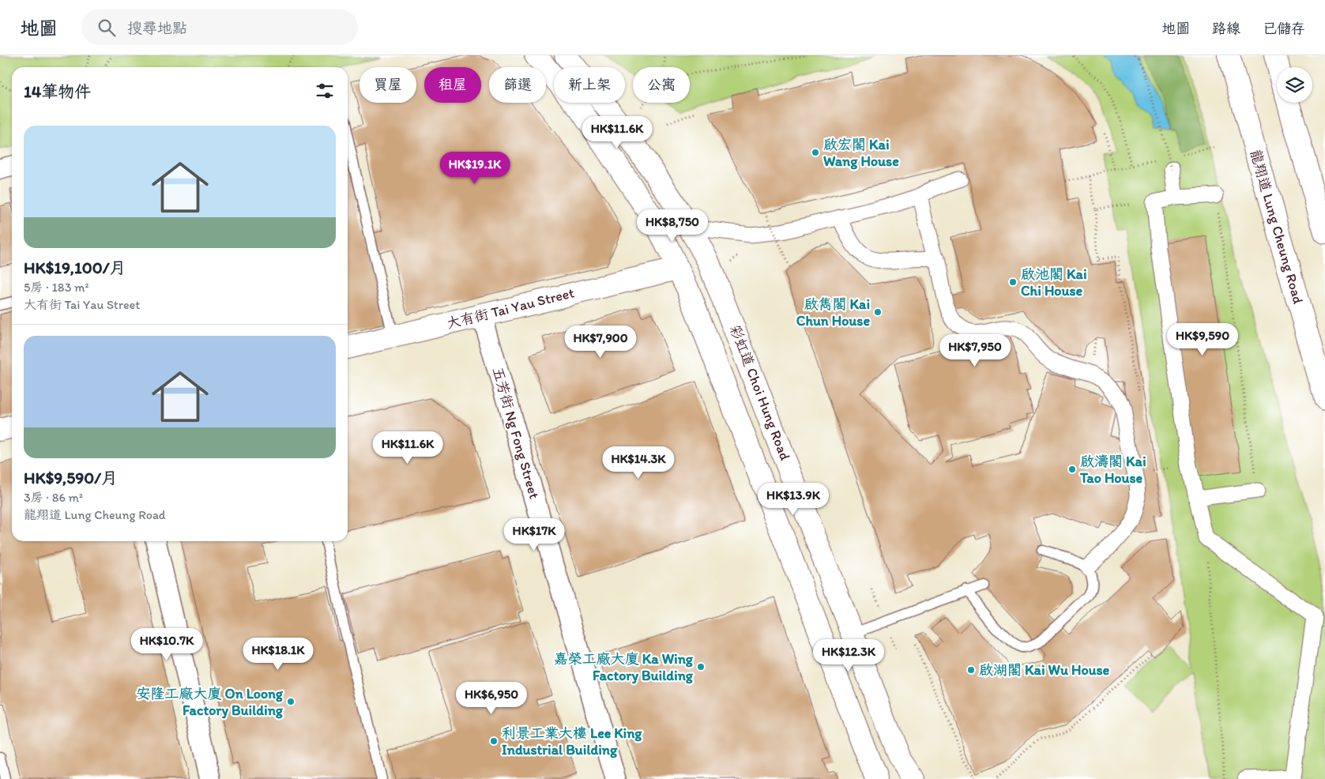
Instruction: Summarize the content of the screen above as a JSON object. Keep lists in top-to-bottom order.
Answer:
{
  "streets": {
    "main road": ["龍翔道 Lung Cheung Road", "大有街 Tai Yau Street", "彩虹道 Choi Hung Road"],
    "street": ["五芳街 Ng Fong Street"]
  },
  "crossings": [
    ["大有街 Tai Yau Street", "五芳街 Ng Fong Street"]
  ],
  "places": [
    "啟宏閣 Kai Wang House",
    "啟池閣 Kai Chi House",
    "啟雋閣 Kai Chun House",
    "啟濤閣 Kai Tao House",
    "嘉榮工廠大廈 Ka Wing Factory Building",
    "啟湖閣 Kai Wu House",
    "安隆工廠大廈 On Loong Factory Building",
    "利景工業大樓 Lee King Industrial Building"
  ],
  "page": {
    "header": "地圖",
    "search": "搜尋地點",
    "nav": ["地圖", "路線", "已儲存"],
    "chip": [
      "買屋",
      "租屋",
      "篩選",
      "新上架",
      "公寓"
    ],
    "heading": "14筆物件",
    "list": [
      {
        "name": "HK$19,100/月",
        "note": "5房 · 183 m² · 大有街 Tai Yau Street"
      },
      {
        "name": "HK$9,590/月",
        "note": "3房 · 86 m² · 龍翔道 Lung Cheung Road"
      }
    ],
    "price": [
      "HK$11.6K",
      "HK$19.1K",
      "HK$8,750",
      "HK$9,590",
      "HK$7,900",
      "HK$7,950",
      "HK$11.6K",
      "HK$14.3K",
      "HK$13.9K",
      "HK$17K",
      "HK$10.7K",
      "HK$18.1K",
      "HK$12.3K",
      "HK$6,950"
    ]
  }
}
